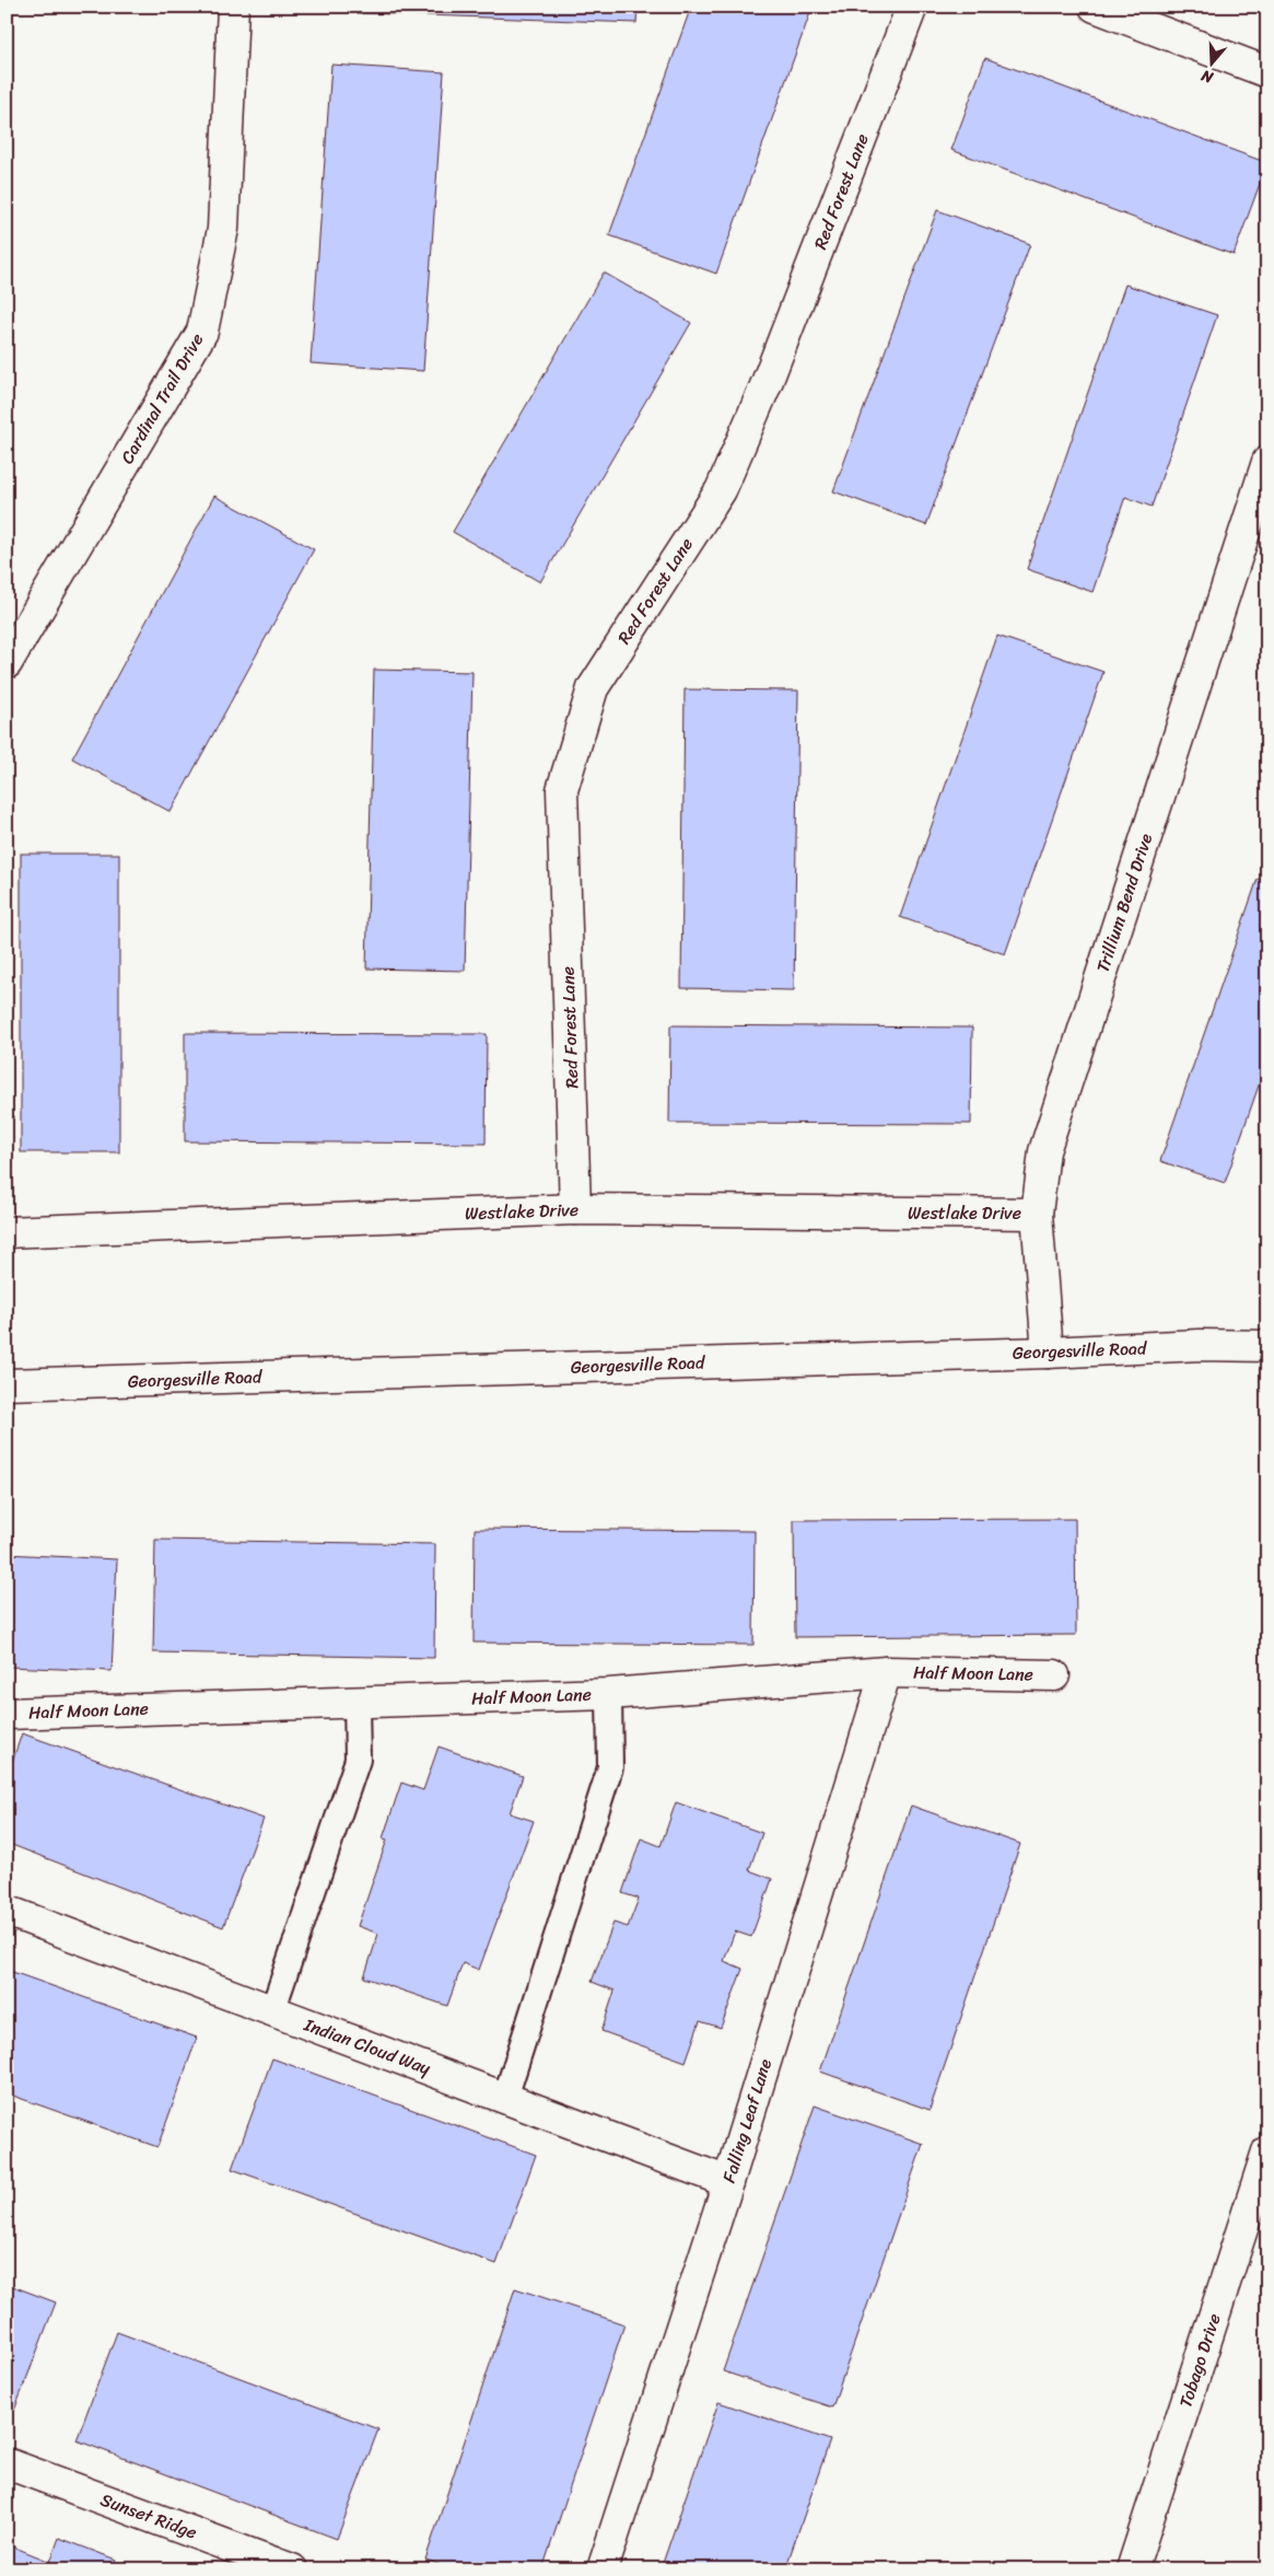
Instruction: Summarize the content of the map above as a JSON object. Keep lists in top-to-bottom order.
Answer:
{
  "streets": {
    "street": [
      "Red Forest Lane",
      "Cardinal Trail Drive",
      "Trillium Bend Drive",
      "Westlake Drive",
      "Georgesville Road",
      "Half Moon Lane",
      "Indian Cloud Way",
      "Falling Leaf Lane",
      "Tobago Drive",
      "Sunset Ridge"
    ]
  },
  "crossings": [
    ["Red Forest Lane", "Westlake Drive"],
    ["Trillium Bend Drive", "Westlake Drive"],
    ["Trillium Bend Drive", "Georgesville Road"],
    ["Half Moon Lane", "Falling Leaf Lane"],
    ["Indian Cloud Way", "Falling Leaf Lane"]
  ],
  "north": "bottom"
}
